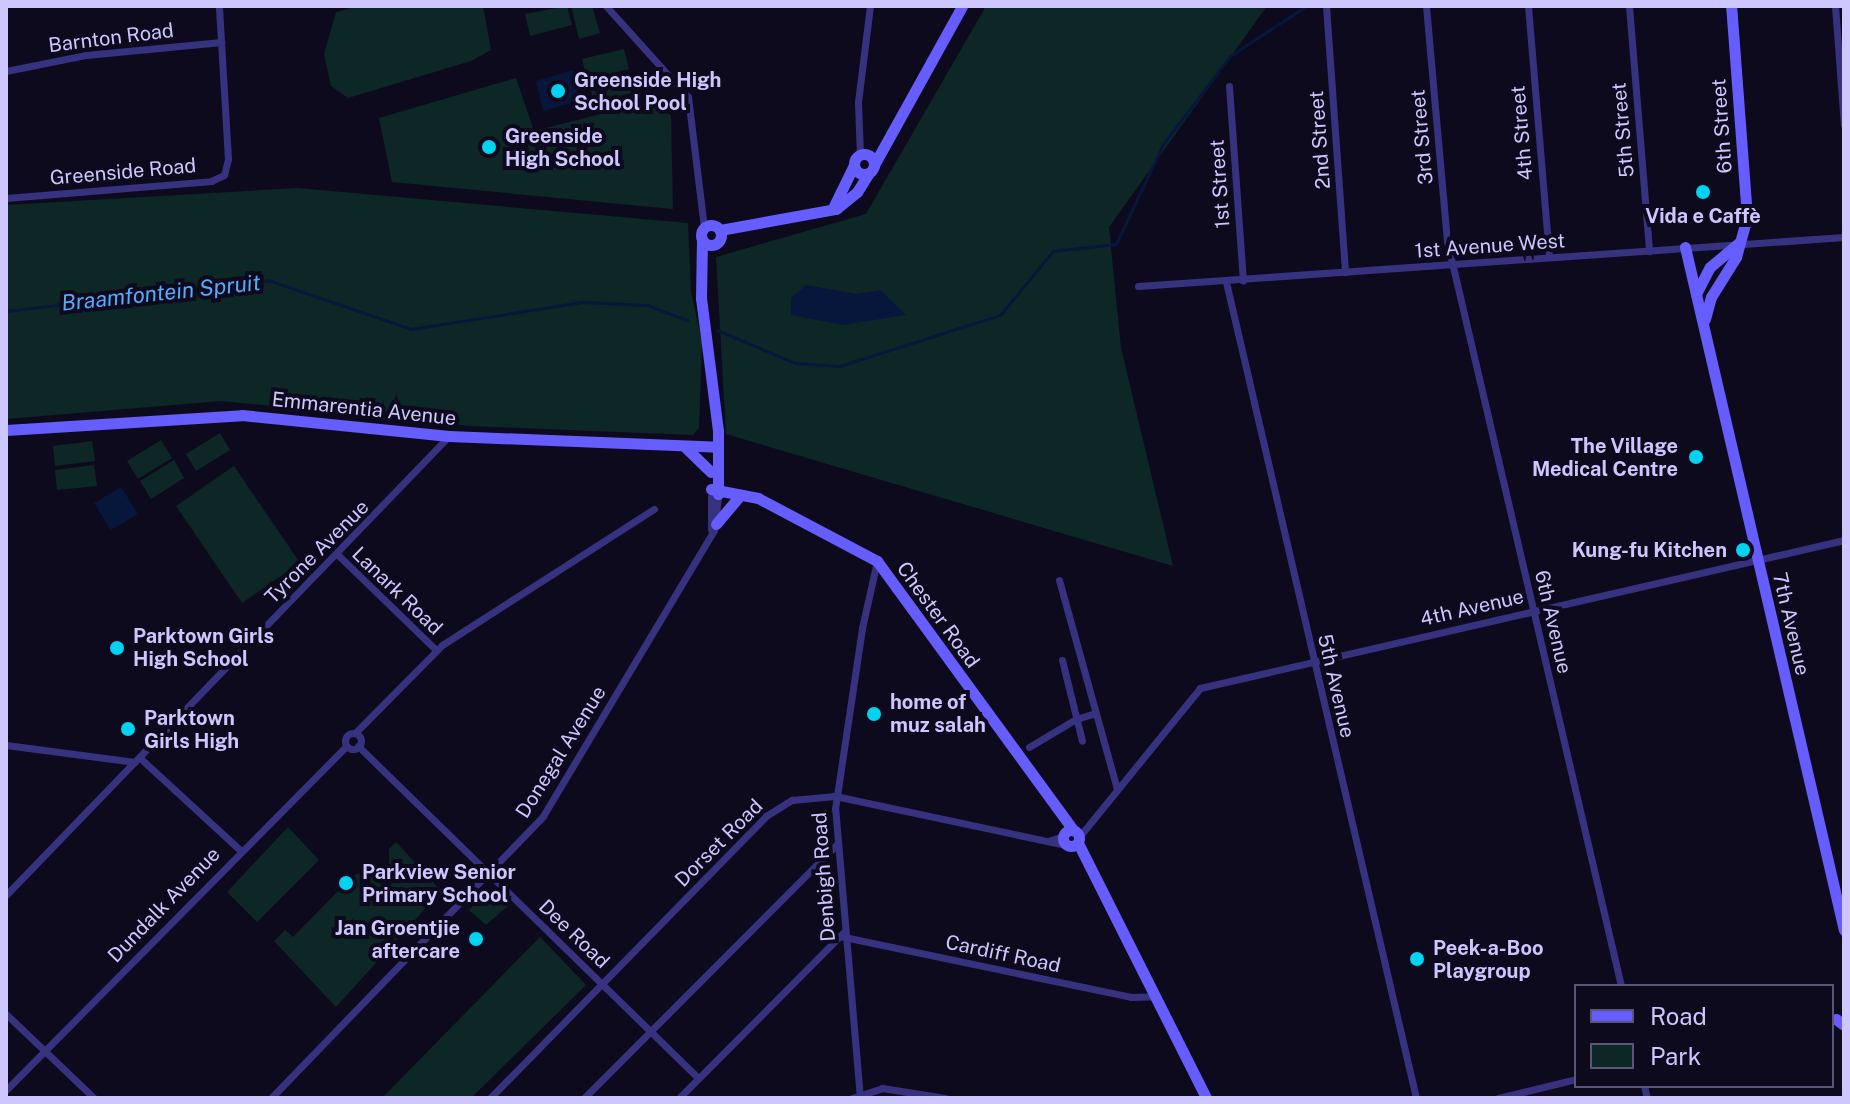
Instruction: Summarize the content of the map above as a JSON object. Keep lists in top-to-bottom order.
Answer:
{
  "streets": {
    "street": [
      "Barnton Road",
      "6th Street",
      "5th Street",
      "4th Street",
      "3rd Street",
      "2nd Street",
      "Greenside Road",
      "1st Street",
      "1st Avenue West",
      "Emmarentia Avenue",
      "Tyrone Avenue",
      "Lanark Road",
      "4th Avenue",
      "Chester Road",
      "6th Avenue",
      "7th Avenue",
      "5th Avenue",
      "Donegal Avenue",
      "Dorset Road",
      "Denbigh Road",
      "Dundalk Avenue",
      "Dee Road",
      "Cardiff Road"
    ]
  },
  "crossings": [
    ["Barnton Road", "Greenside Road"],
    ["6th Street", "1st Avenue West"],
    ["5th Street", "1st Avenue West"],
    ["4th Street", "1st Avenue West"],
    ["3rd Street", "1st Avenue West"],
    ["3rd Street", "6th Avenue"],
    ["2nd Street", "1st Avenue West"],
    ["1st Street", "1st Avenue West"],
    ["1st Avenue West", "6th Avenue"],
    ["1st Avenue West", "7th Avenue"],
    ["1st Avenue West", "5th Avenue"],
    ["Emmarentia Avenue", "Tyrone Avenue"],
    ["Tyrone Avenue", "Lanark Road"],
    ["4th Avenue", "6th Avenue"],
    ["4th Avenue", "7th Avenue"],
    ["4th Avenue", "5th Avenue"],
    ["Chester Road", "Donegal Avenue"],
    ["Chester Road", "Dorset Road"],
    ["Chester Road", "Denbigh Road"],
    ["Chester Road", "Cardiff Road"],
    ["Donegal Avenue", "Dee Road"],
    ["Dorset Road", "Denbigh Road"],
    ["Dorset Road", "Dee Road"],
    ["Denbigh Road", "Cardiff Road"]
  ],
  "water": ["Braamfontein Spruit"],
  "places": [
    "Greenside High School Pool",
    "Greenside High School",
    "Vida e Caffè",
    "The Village Medical Centre",
    "Kung-fu Kitchen",
    "Parktown Girls High School",
    "home of muz salah",
    "Parktown Girls High",
    "Parkview Senior Primary School",
    "Jan Groentjie aftercare",
    "Peek-a-Boo Playgroup"
  ],
  "legend": ["Road", "Park"]
}
